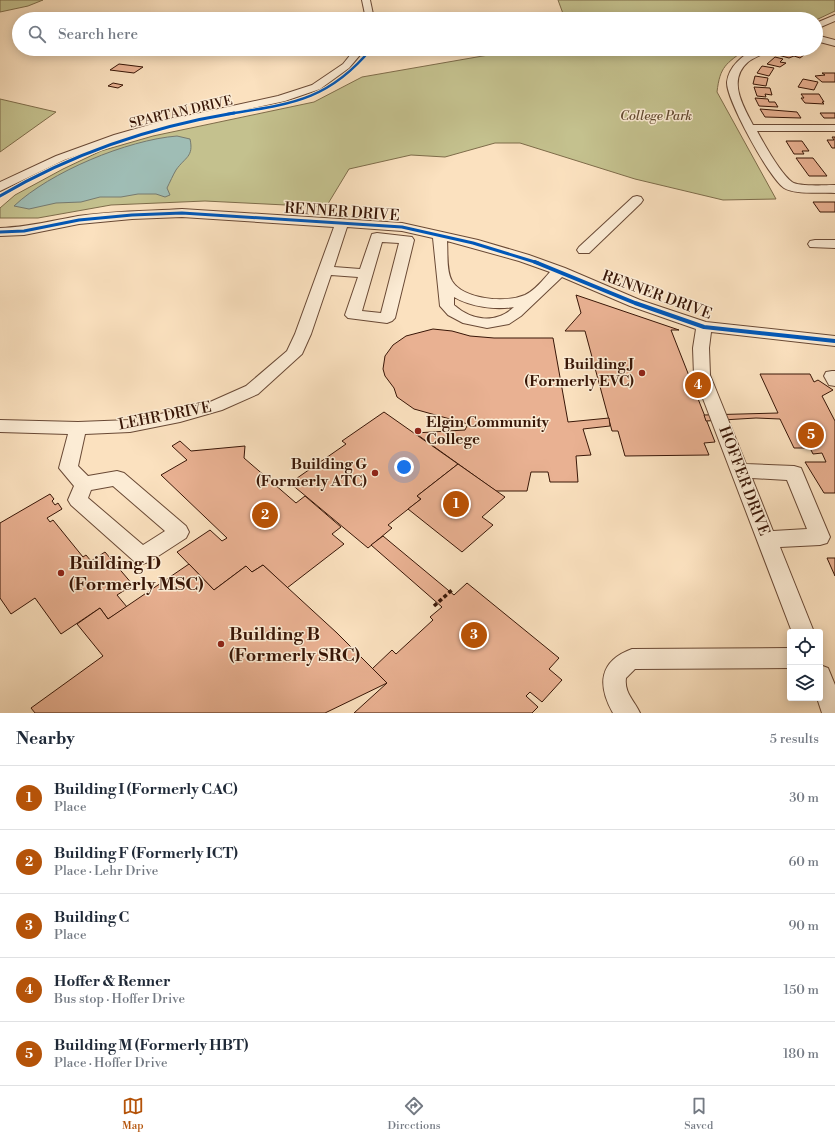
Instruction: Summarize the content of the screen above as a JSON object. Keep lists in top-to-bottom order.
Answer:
{
  "streets": {
    "street": [
      "SPARTAN DRIVE",
      "RENNER DRIVE",
      "LEHR DRIVE",
      "HOFFER DRIVE"
    ]
  },
  "crossings": [
    ["RENNER DRIVE", "LEHR DRIVE"],
    ["RENNER DRIVE", "HOFFER DRIVE"]
  ],
  "parks": ["College Park"],
  "places": [
    "Building J (Formerly EVC)",
    "Elgin Community College",
    "Building G (Formerly ATC)",
    "Building D (Formerly MSC)",
    "Building B (Formerly SRC)"
  ],
  "page": {
    "search": "Search here",
    "pins": [
      "4",
      "5",
      "1",
      "2",
      "3"
    ],
    "heading": ["Nearby", "5 results"],
    "list": [
      {
        "mark": "1",
        "name": "Building I (Formerly CAC)",
        "note": "Place",
        "value": "30 m"
      },
      {
        "mark": "2",
        "name": "Building F (Formerly ICT)",
        "note": "Place · Lehr Drive",
        "value": "60 m"
      },
      {
        "mark": "3",
        "name": "Building C",
        "note": "Place",
        "value": "90 m"
      },
      {
        "mark": "4",
        "name": "Hoffer & Renner",
        "note": "Bus stop · Hoffer Drive",
        "value": "150 m"
      },
      {
        "mark": "5",
        "name": "Building M (Formerly HBT)",
        "note": "Place · Hoffer Drive",
        "value": "180 m"
      }
    ],
    "nav": ["Map", "Directions", "Saved"]
  }
}
